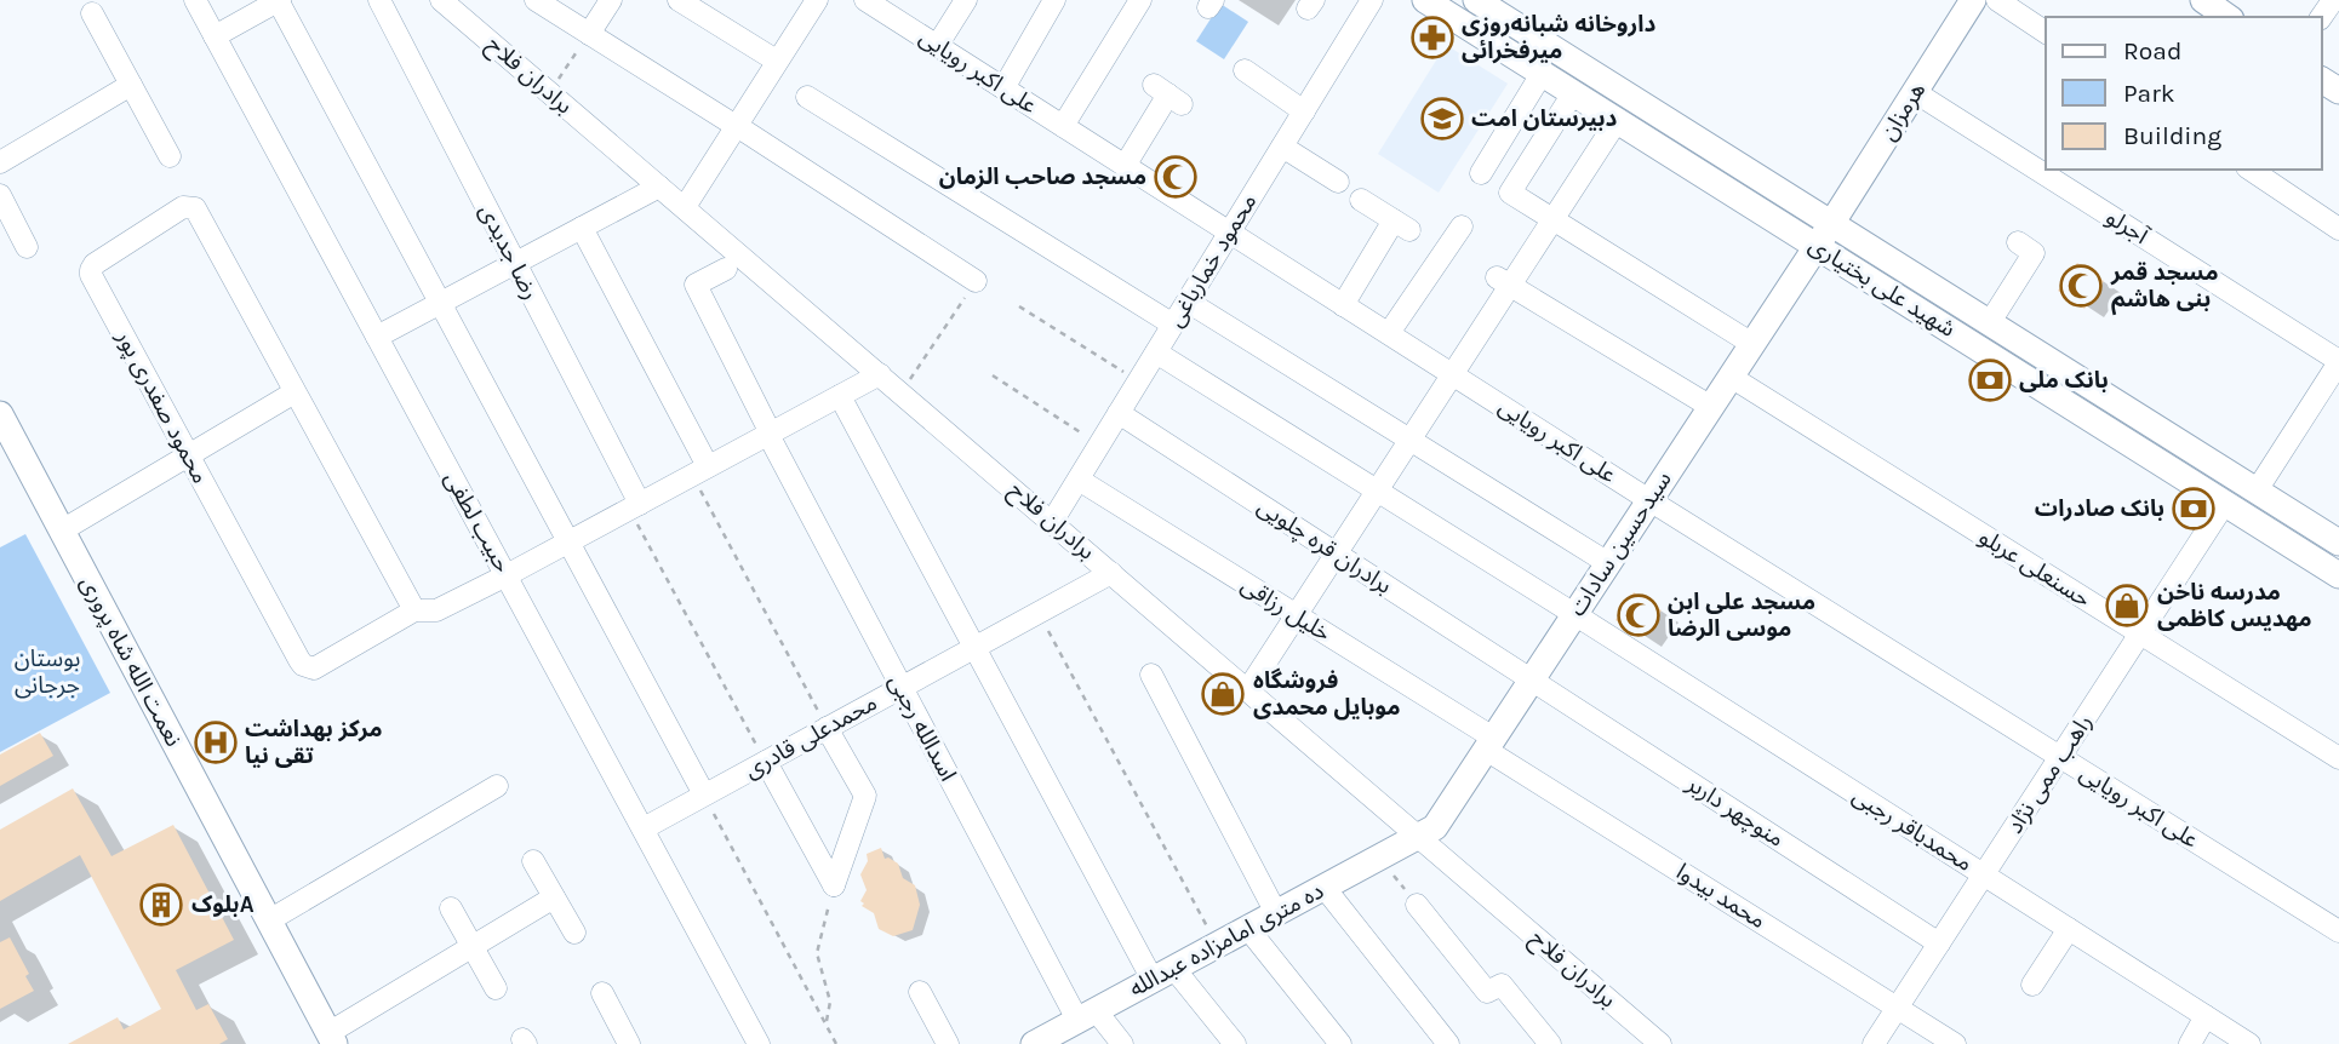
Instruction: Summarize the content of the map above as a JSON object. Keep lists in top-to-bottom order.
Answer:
{
  "streets": {
    "main road": [
      "هرمزان",
      "شهید علی بختیاری",
      "سیدحسین سادات",
      "نعمت الله شاه پروری",
      "ده متری امامزاده عبدالله"
    ],
    "street": [
      "علی اکبر رویایی",
      "برادران فلاح",
      "آجرلو",
      "رضا جدیدی",
      "محمود خمارباغی",
      "محمود صفدری پور",
      "حبیب لطفی",
      "برادران قره چلویی",
      "حسنعلی عربلو",
      "خلیل رزاقی",
      "اسدالله رجبی",
      "محمدعلی قادری",
      "راهب ممی نژاد",
      "منوچهر داربر",
      "محمدباقر رجبی",
      "محمد بیدوا"
    ]
  },
  "crossings": [
    ["علی اکبر رویایی", "محمود خمارباغی"],
    ["علی اکبر رویایی", "سیدحسین سادات"],
    ["علی اکبر رویایی", "راهب ممی نژاد"],
    ["برادران فلاح", "محمود خمارباغی"],
    ["برادران فلاح", "سیدحسین سادات"],
    ["برادران فلاح", "محمدعلی قادری"],
    ["برادران فلاح", "ده متری امامزاده عبدالله"],
    ["هرمزان", "آجرلو"],
    ["هرمزان", "شهید علی بختیاری"],
    ["هرمزان", "سیدحسین سادات"],
    ["محمود خمارباغی", "برادران قره چلویی"],
    ["محمود خمارباغی", "خلیل رزاقی"],
    ["محمود خمارباغی", "محمدباقر رجبی"],
    ["شهید علی بختیاری", "سیدحسین سادات"],
    ["شهید علی بختیاری", "راهب ممی نژاد"],
    ["حبیب لطفی", "محمدعلی قادری"],
    ["سیدحسین سادات", "برادران قره چلویی"],
    ["سیدحسین سادات", "حسنعلی عربلو"],
    ["سیدحسین سادات", "خلیل رزاقی"],
    ["سیدحسین سادات", "منوچهر داربر"],
    ["سیدحسین سادات", "محمدباقر رجبی"],
    ["سیدحسین سادات", "محمد بیدوا"],
    ["سیدحسین سادات", "ده متری امامزاده عبدالله"],
    ["برادران قره چلویی", "منوچهر داربر"],
    ["حسنعلی عربلو", "راهب ممی نژاد"],
    ["خلیل رزاقی", "محمد بیدوا"],
    ["اسدالله رجبی", "محمدعلی قادری"],
    ["اسدالله رجبی", "ده متری امامزاده عبدالله"],
    ["راهب ممی نژاد", "منوچهر داربر"],
    ["راهب ممی نژاد", "محمدباقر رجبی"],
    ["راهب ممی نژاد", "محمد بیدوا"]
  ],
  "parks": ["بوستان جرجانی"],
  "places": {
    "pharmacy": ["داروخانه شبانه‌روزی میرفخرائی"],
    "school or university": ["دبیرستان امت"],
    "mosque": ["مسجد صاحب الزمان", "مسجد قمر بنی هاشم", "مسجد علی ابن موسی الرضا"],
    "bank": ["بانک ملی", "بانک صادرات"],
    "shop": ["مدرسه ناخن مهدیس کاظمی", "فروشگاه موبایل محمدی"],
    "hospital": ["مرکز بهداشت تقی نیا"],
    "building": ["بلوکA"]
  },
  "legend": ["Road", "Park", "Building"]
}
